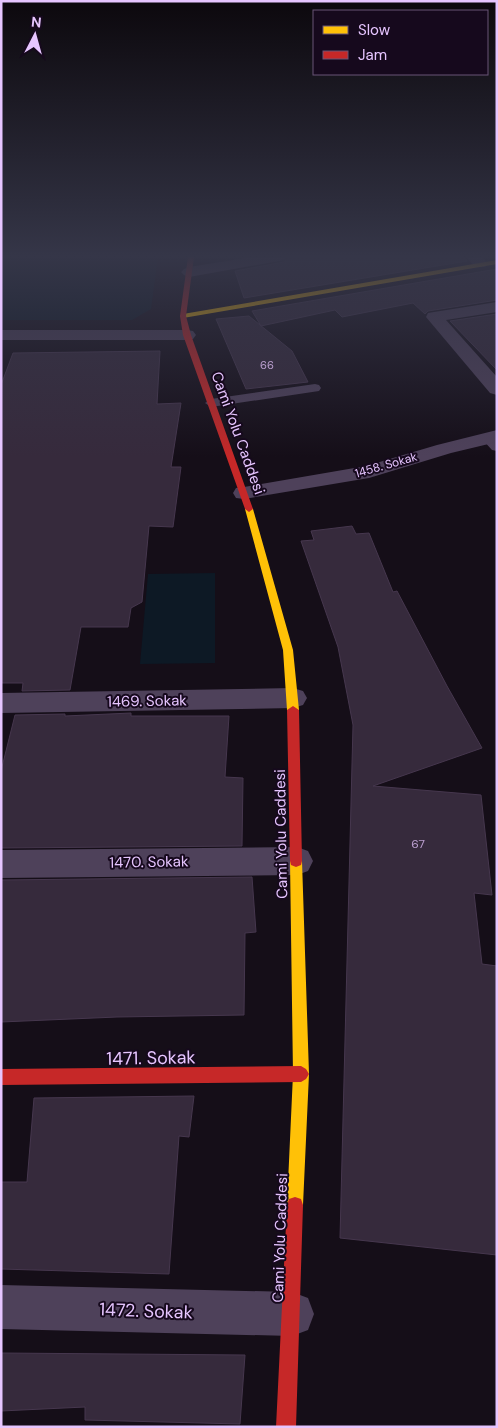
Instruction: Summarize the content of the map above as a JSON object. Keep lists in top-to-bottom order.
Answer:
{
  "streets": {
    "street": [
      "Cami Yolu Caddesi",
      "1458. Sokak",
      "1469. Sokak",
      "1470. Sokak",
      "1471. Sokak",
      "1472. Sokak"
    ]
  },
  "crossings": [
    ["Cami Yolu Caddesi", "1458. Sokak"],
    ["Cami Yolu Caddesi", "1469. Sokak"],
    ["Cami Yolu Caddesi", "1470. Sokak"],
    ["Cami Yolu Caddesi", "1471. Sokak"],
    ["Cami Yolu Caddesi", "1472. Sokak"]
  ],
  "house_numbers": ["66", "67"],
  "legend": ["Slow", "Jam"],
  "north": "top"
}
